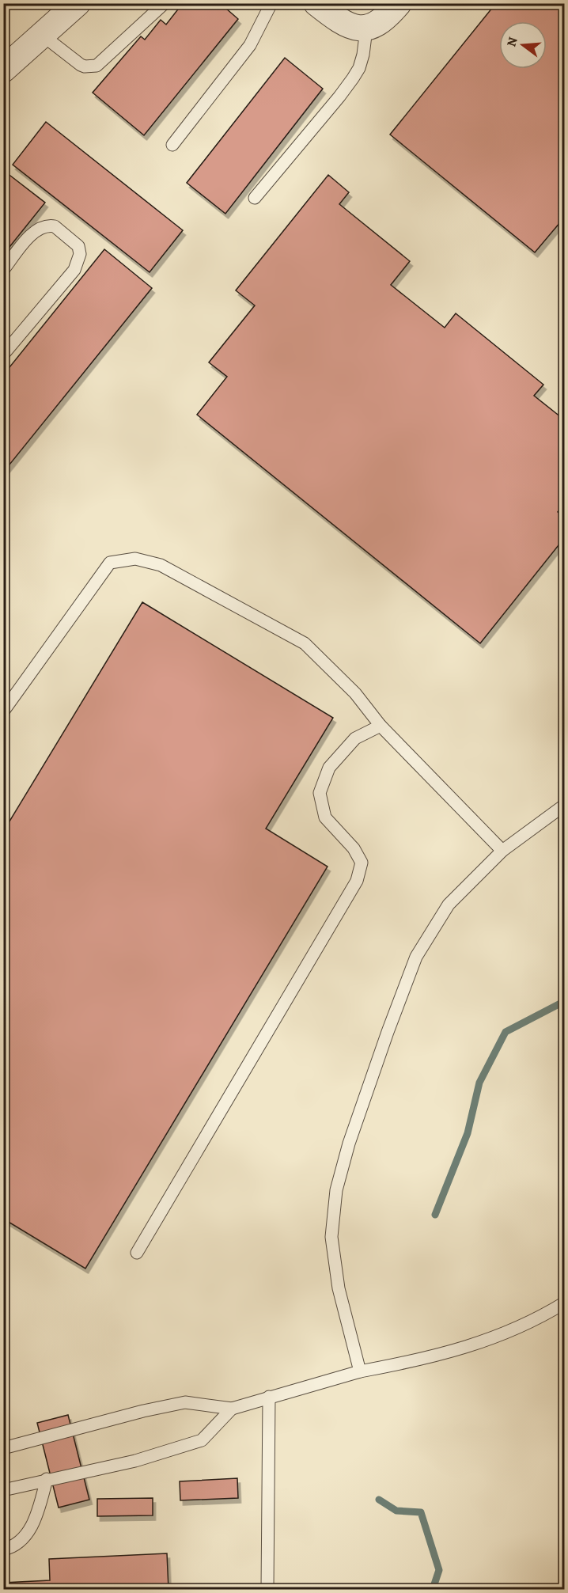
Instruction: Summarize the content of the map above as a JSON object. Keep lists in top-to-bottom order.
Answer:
{
  "north": "left"
}
